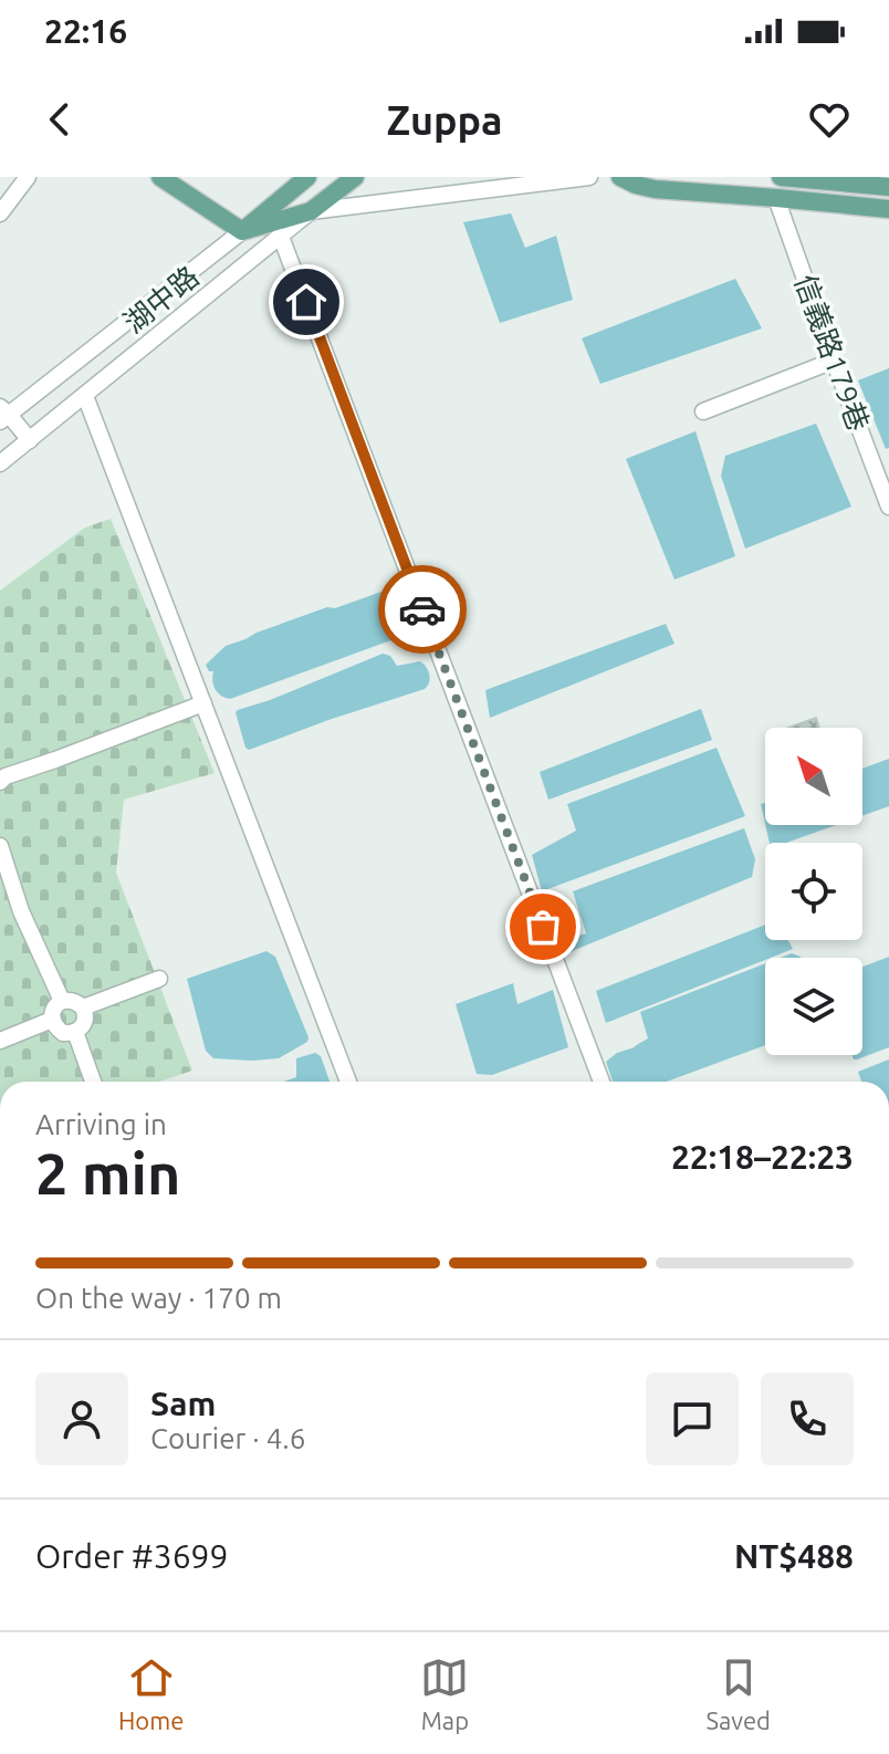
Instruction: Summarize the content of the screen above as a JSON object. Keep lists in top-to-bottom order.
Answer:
{
  "streets": {
    "main road": ["湖中路"],
    "street": ["信義路179巷"]
  },
  "north": "top left",
  "page": {
    "status": "22:16",
    "header": "Zuppa",
    "heading": ["2 min", "Arriving in", "22:18–22:23"],
    "panel": [
      "Sam",
      "Courier · 4.6",
      "Order #3699",
      "NT$488"
    ],
    "bar": "On the way · 170 m",
    "tabs": ["Home", "Map", "Saved"]
  }
}
